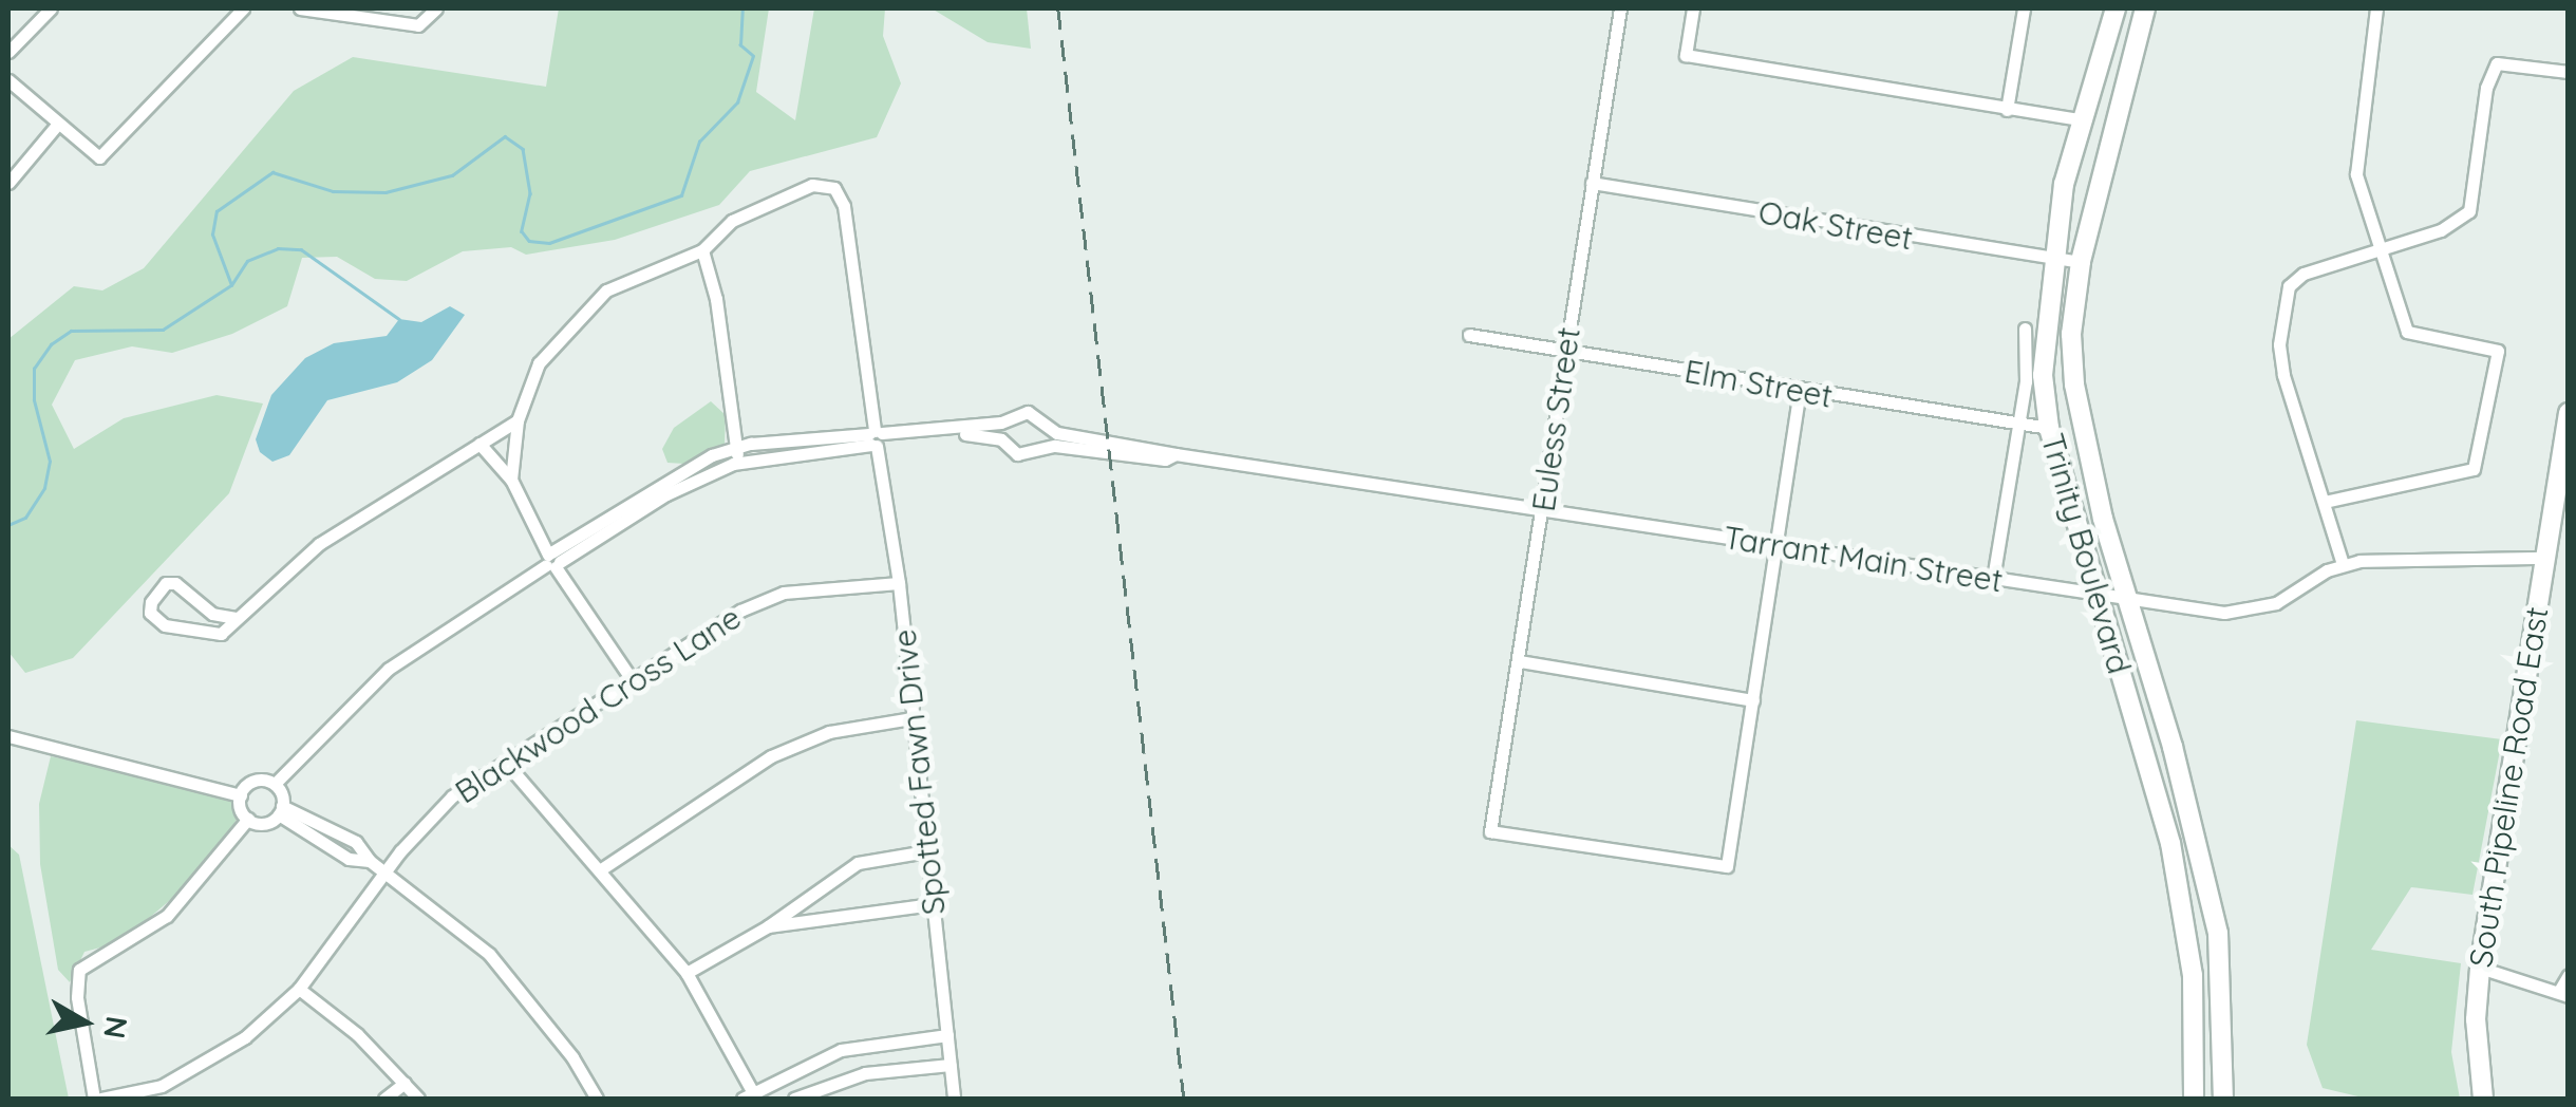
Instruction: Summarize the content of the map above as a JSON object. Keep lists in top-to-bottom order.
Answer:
{
  "streets": {
    "main road": ["Trinity Boulevard", "South Pipeline Road East"],
    "street": [
      "Oak Street",
      "Elm Street",
      "Euless Street",
      "Tarrant Main Street",
      "Blackwood Cross Lane",
      "Spotted Fawn Drive"
    ]
  },
  "crossings": [
    ["Oak Street", "Euless Street"],
    ["Oak Street", "Trinity Boulevard"],
    ["Elm Street", "Euless Street"],
    ["Elm Street", "Trinity Boulevard"],
    ["Euless Street", "Tarrant Main Street"],
    ["Trinity Boulevard", "Tarrant Main Street"],
    ["Tarrant Main Street", "South Pipeline Road East"],
    ["Blackwood Cross Lane", "Spotted Fawn Drive"]
  ],
  "north": "right"
}
